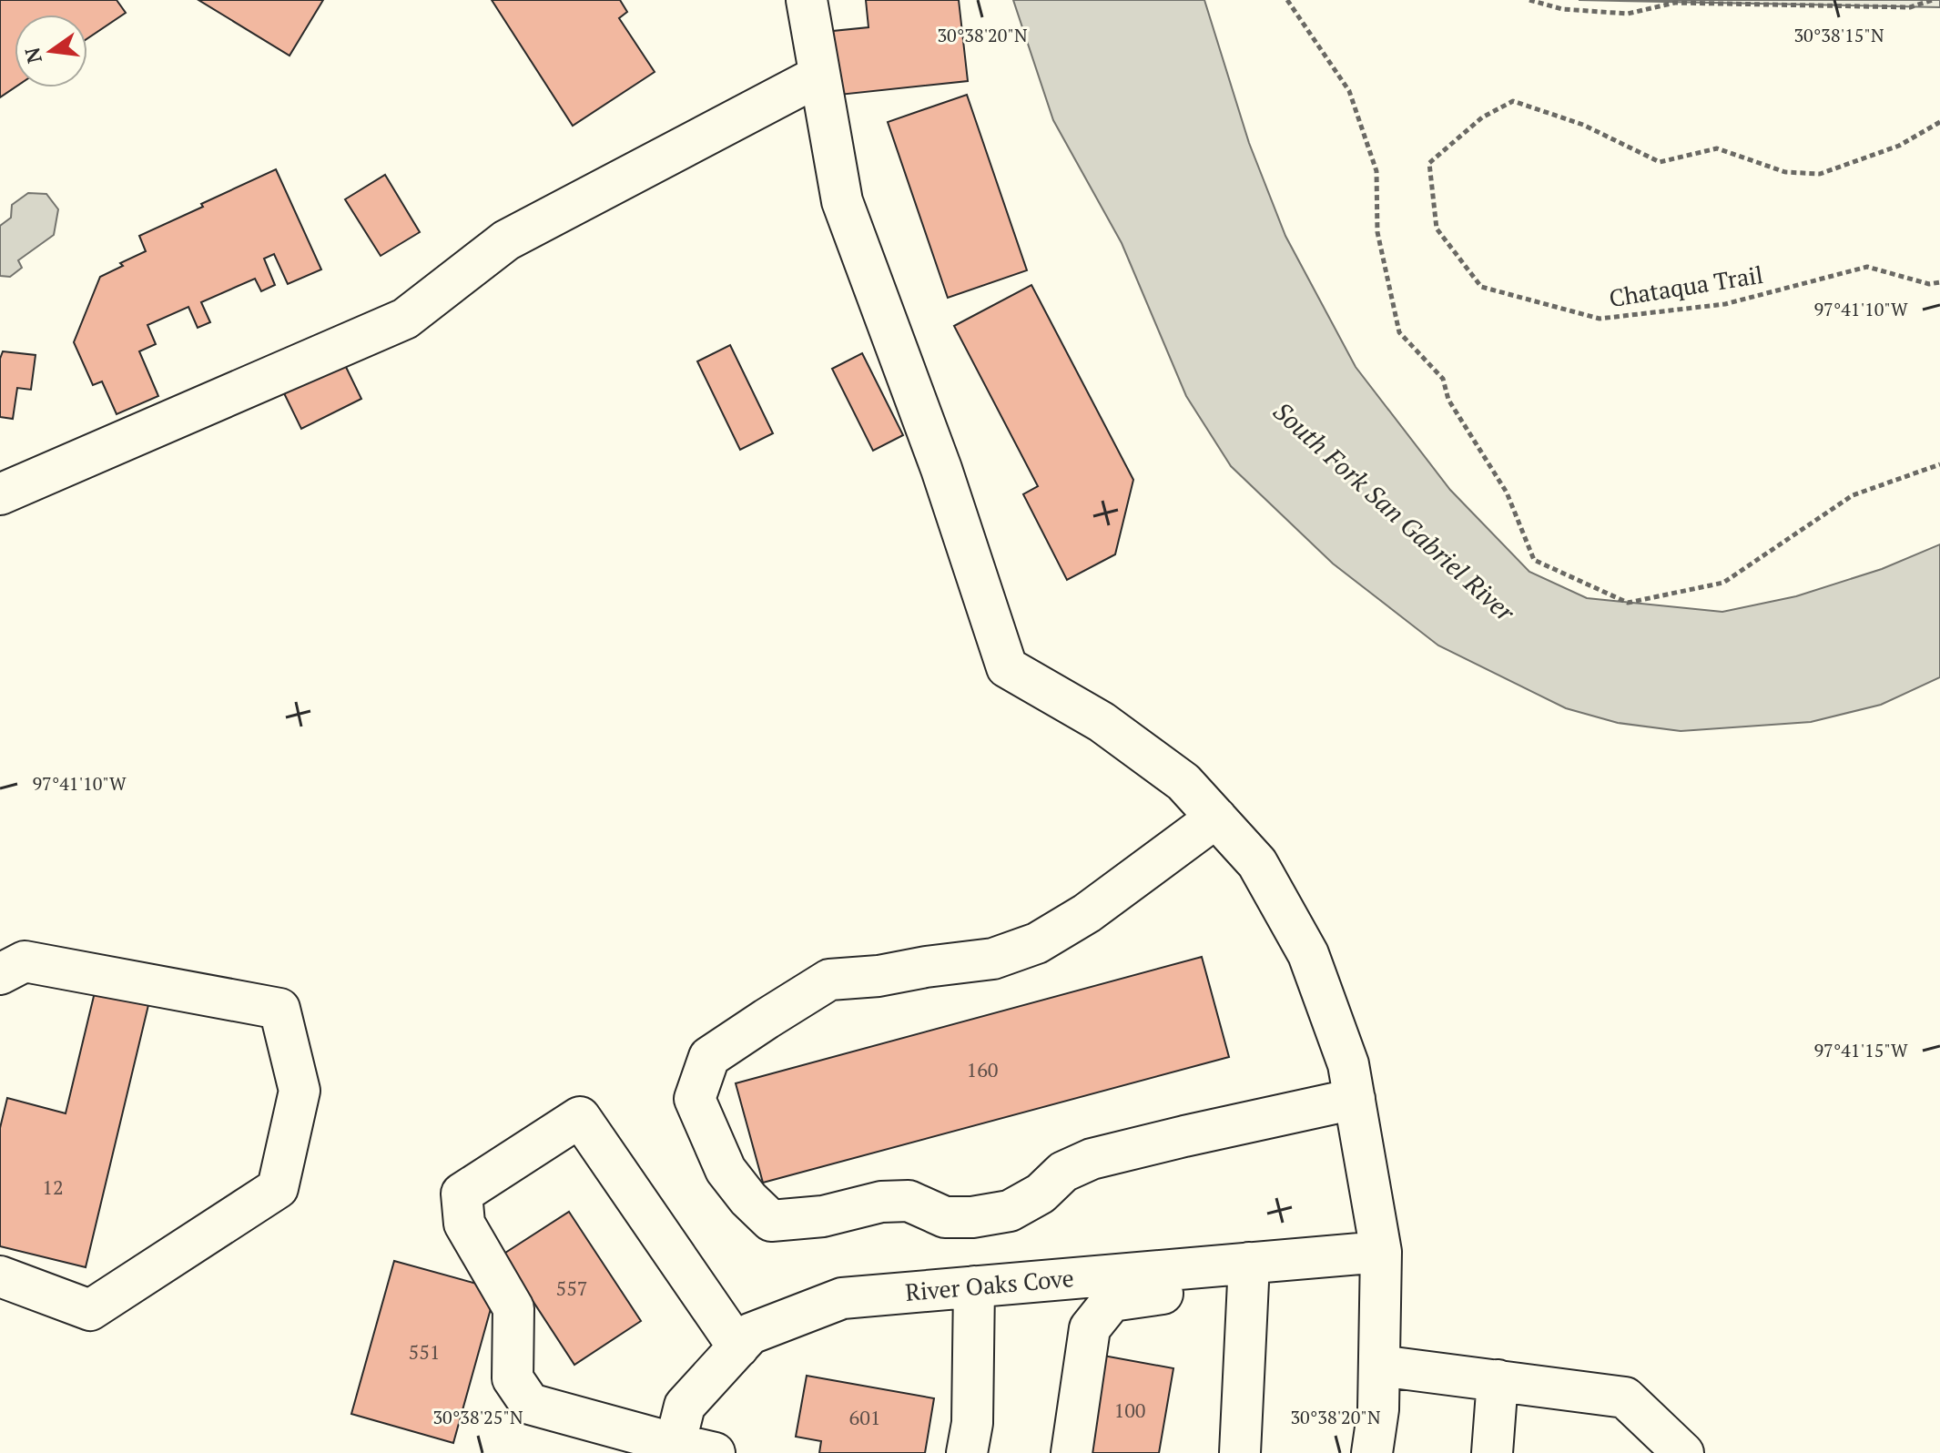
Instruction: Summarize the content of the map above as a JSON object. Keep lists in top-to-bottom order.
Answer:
{
  "streets": {
    "street": ["River Oaks Cove"],
    "path": ["Chataqua Trail"]
  },
  "water": ["South Fork San Gabriel River"],
  "house_numbers": [
    "160",
    "12",
    "557",
    "551",
    "100",
    "601"
  ],
  "north": "left",
  "coordinates": [
    "30°38'20\"N",
    "30°38'15\"N",
    "97°41'10\"W",
    "97°41'15\"W",
    "30°38'25\"N"
  ]
}
